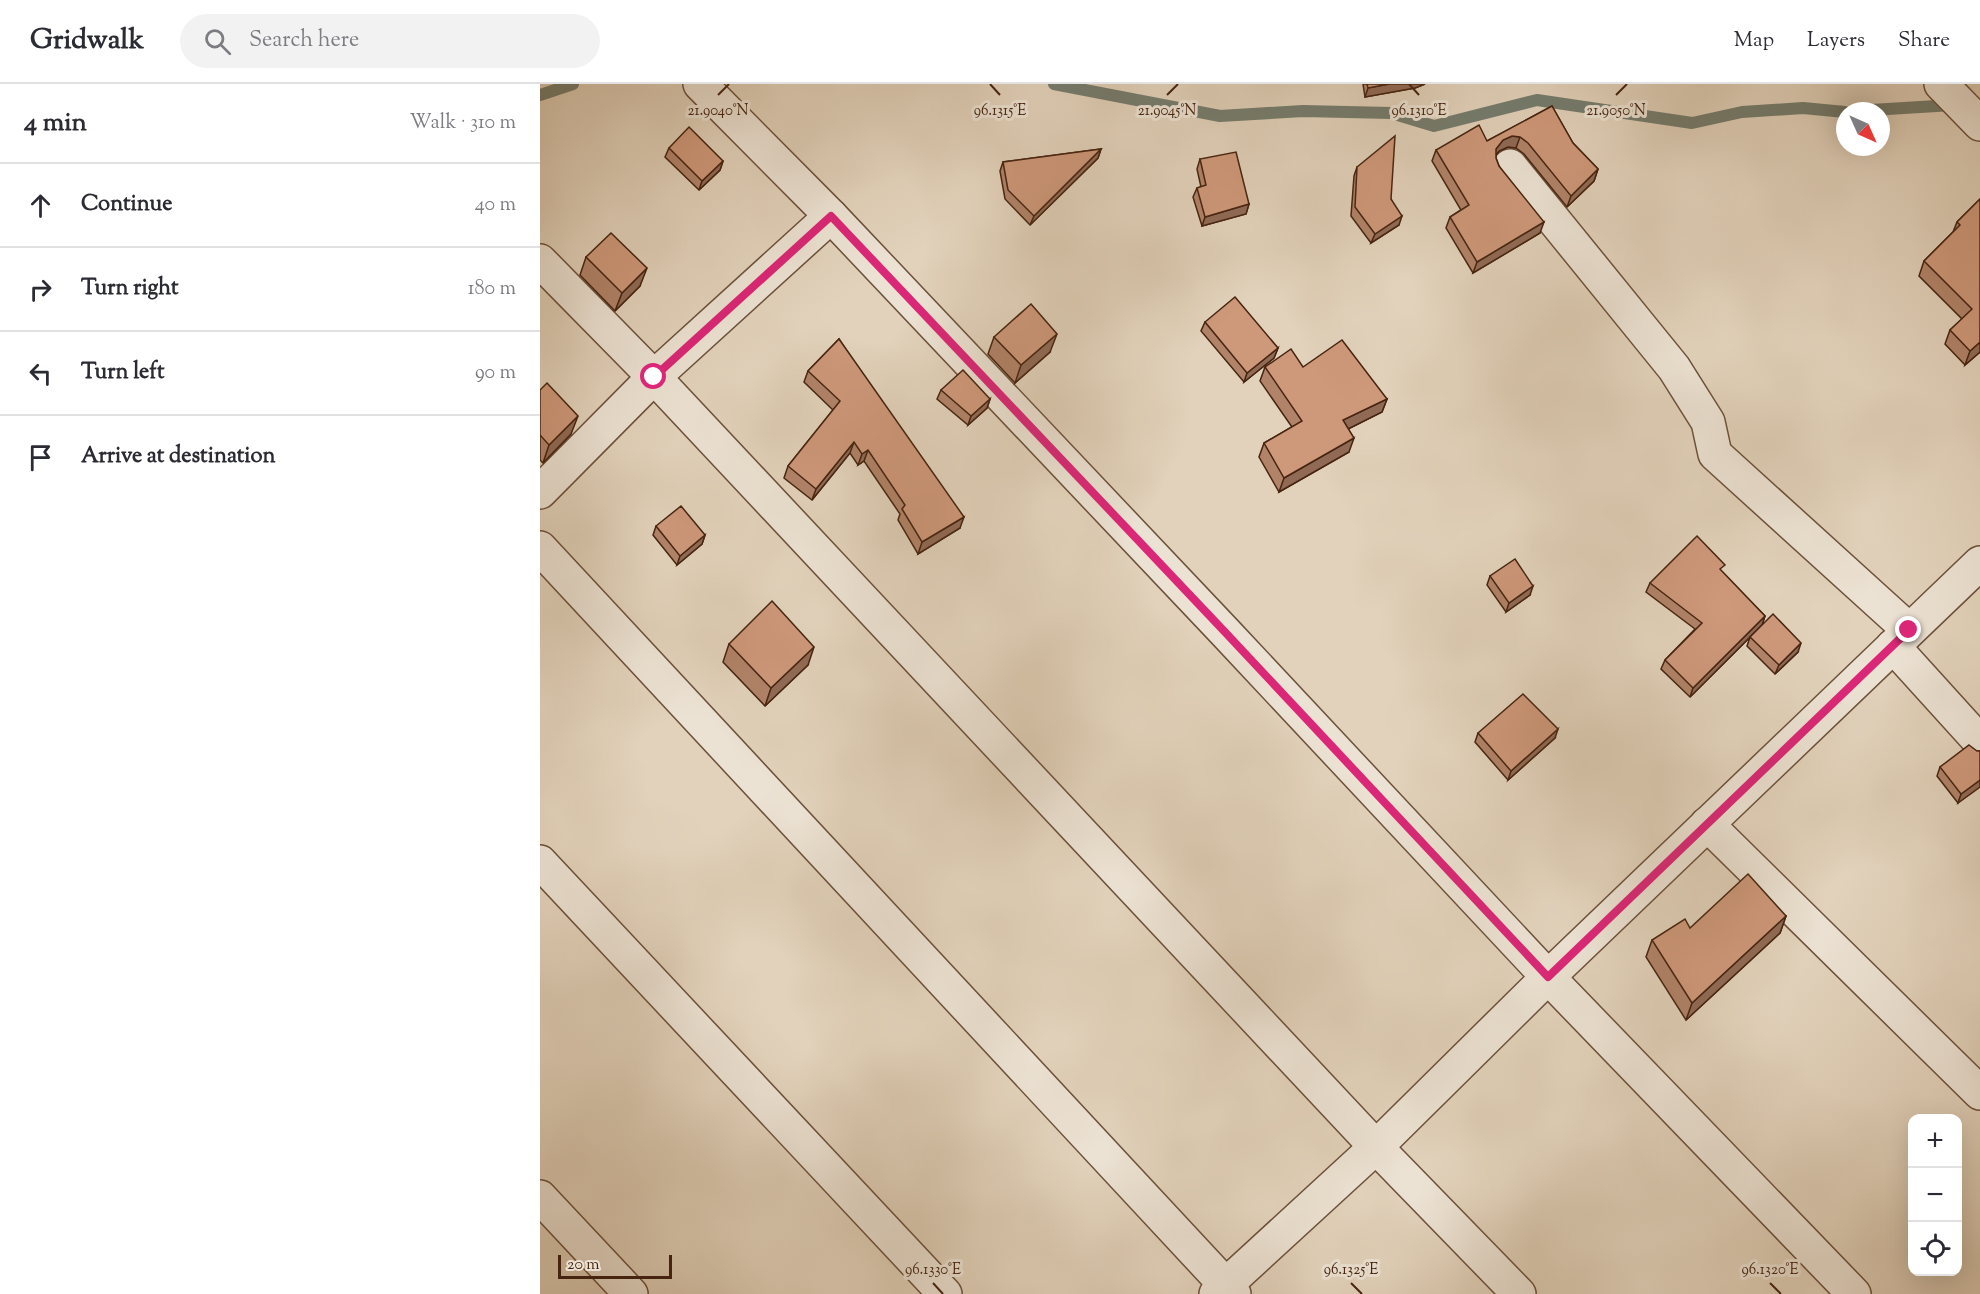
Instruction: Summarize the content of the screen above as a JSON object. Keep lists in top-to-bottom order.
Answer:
{
  "scale_bar": "20 m",
  "north": "bottom right",
  "page": {
    "header": "Gridwalk",
    "search": "Search here",
    "nav": ["Map", "Layers", "Share"],
    "heading": ["4 min", "Walk · 310 m"],
    "list": [
      ["Continue", "40 m"],
      ["Turn right", "180 m"],
      ["Turn left", "90 m"],
      "Arrive at destination"
    ],
    "map_buttons": ["+", "−"],
    "scale": "20 m"
  },
  "coordinates": [
    "21.9040°N",
    "96.1315°E",
    "21.9045°N",
    "96.1310°E",
    "21.9050°N",
    "96.1330°E",
    "96.1325°E",
    "96.1320°E"
  ]
}
